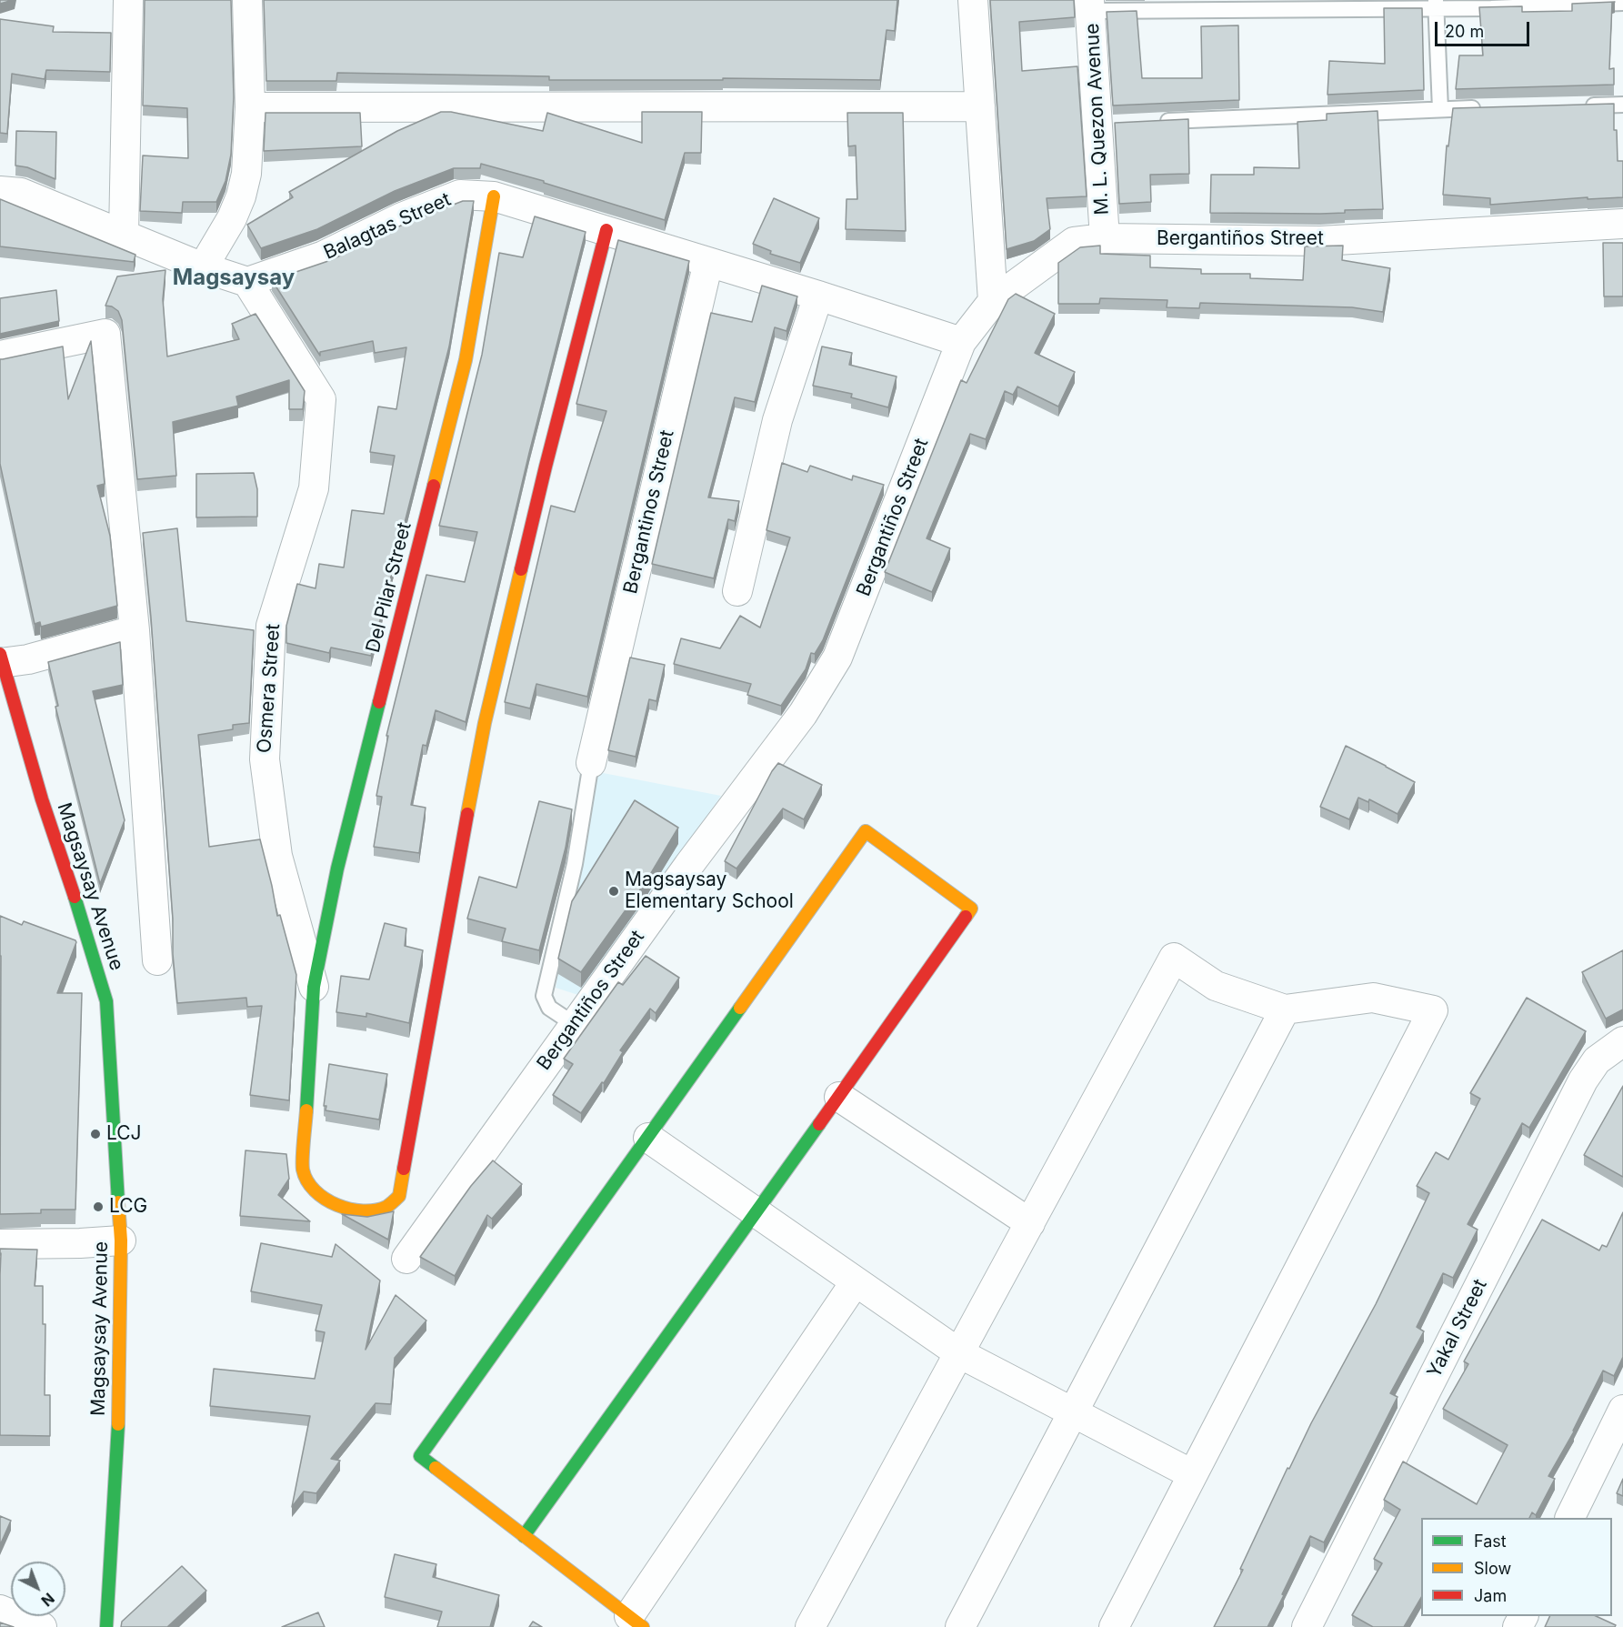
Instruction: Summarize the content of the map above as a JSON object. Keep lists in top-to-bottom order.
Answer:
{
  "streets": {
    "street": [
      "M. L. Quezon Avenue",
      "Balagtas Street",
      "Bergantiños Street",
      "Bergantinos Street",
      "Del Pilar Street",
      "Osmera Street",
      "Magsaysay Avenue",
      "Yakal Street"
    ]
  },
  "crossings": [
    ["M. L. Quezon Avenue", "Bergantiños Street"],
    ["Balagtas Street", "Bergantiños Street"],
    ["Balagtas Street", "Bergantinos Street"],
    ["Balagtas Street", "Del Pilar Street"],
    ["Balagtas Street", "Osmera Street"],
    ["Del Pilar Street", "Osmera Street"]
  ],
  "districts": ["Magsaysay"],
  "places": ["Magsaysay Elementary School", "LCJ", "LCG"],
  "legend": ["Fast", "Slow", "Jam"],
  "scale_bar": "20 m",
  "north": "bottom right"
}
